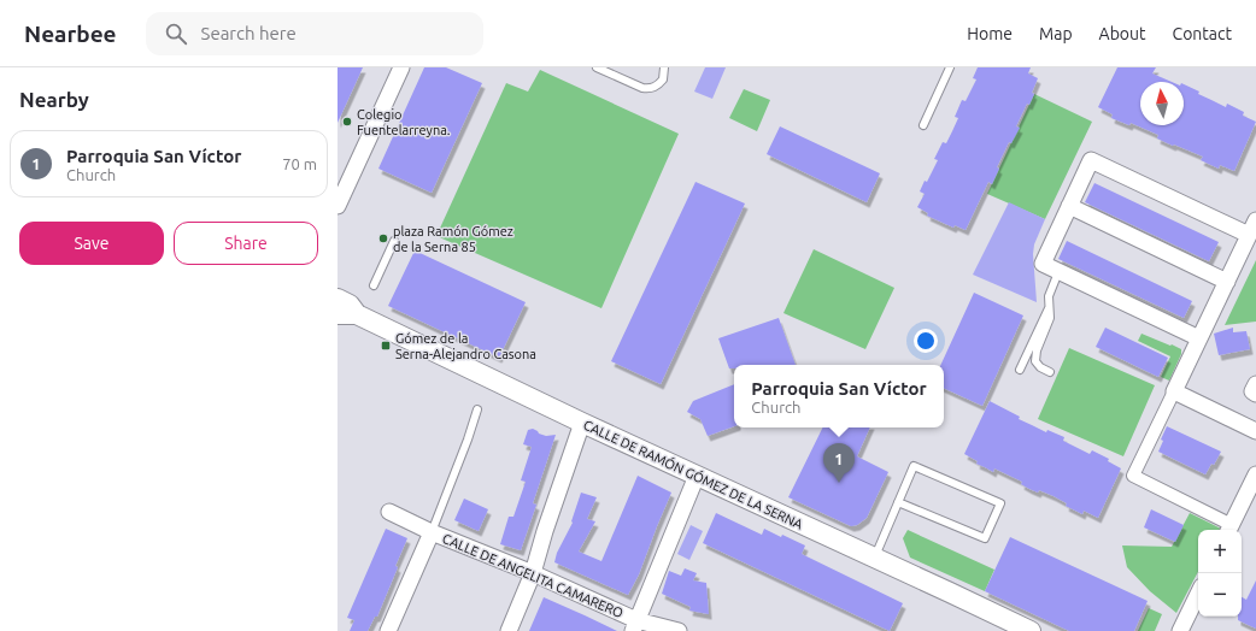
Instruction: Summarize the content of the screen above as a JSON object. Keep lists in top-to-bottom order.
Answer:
{
  "streets": {
    "street": ["CALLE DE RAMÓN GÓMEZ DE LA SERNA", "CALLE DE ANGELITA CAMARERO"]
  },
  "places": {
    "other": ["Colegio Fuentelarreyna.", "plaza Ramón Gómez de la Serna 85"],
    "transit": ["Gómez de la Serna-Alejandro Casona"]
  },
  "north": "top",
  "page": {
    "header": "Nearbee",
    "search": "Search here",
    "nav": [
      "Home",
      "Map",
      "About",
      "Contact"
    ],
    "heading": "Nearby",
    "list": [
      {
        "mark": "1",
        "name": "Parroquia San Víctor",
        "note": "Church",
        "value": "70 m"
      }
    ],
    "buttons": ["Save", "Share"],
    "popup": ["Parroquia San Víctor", "Church"],
    "pins": "1",
    "map_buttons": ["+", "−"]
  }
}
